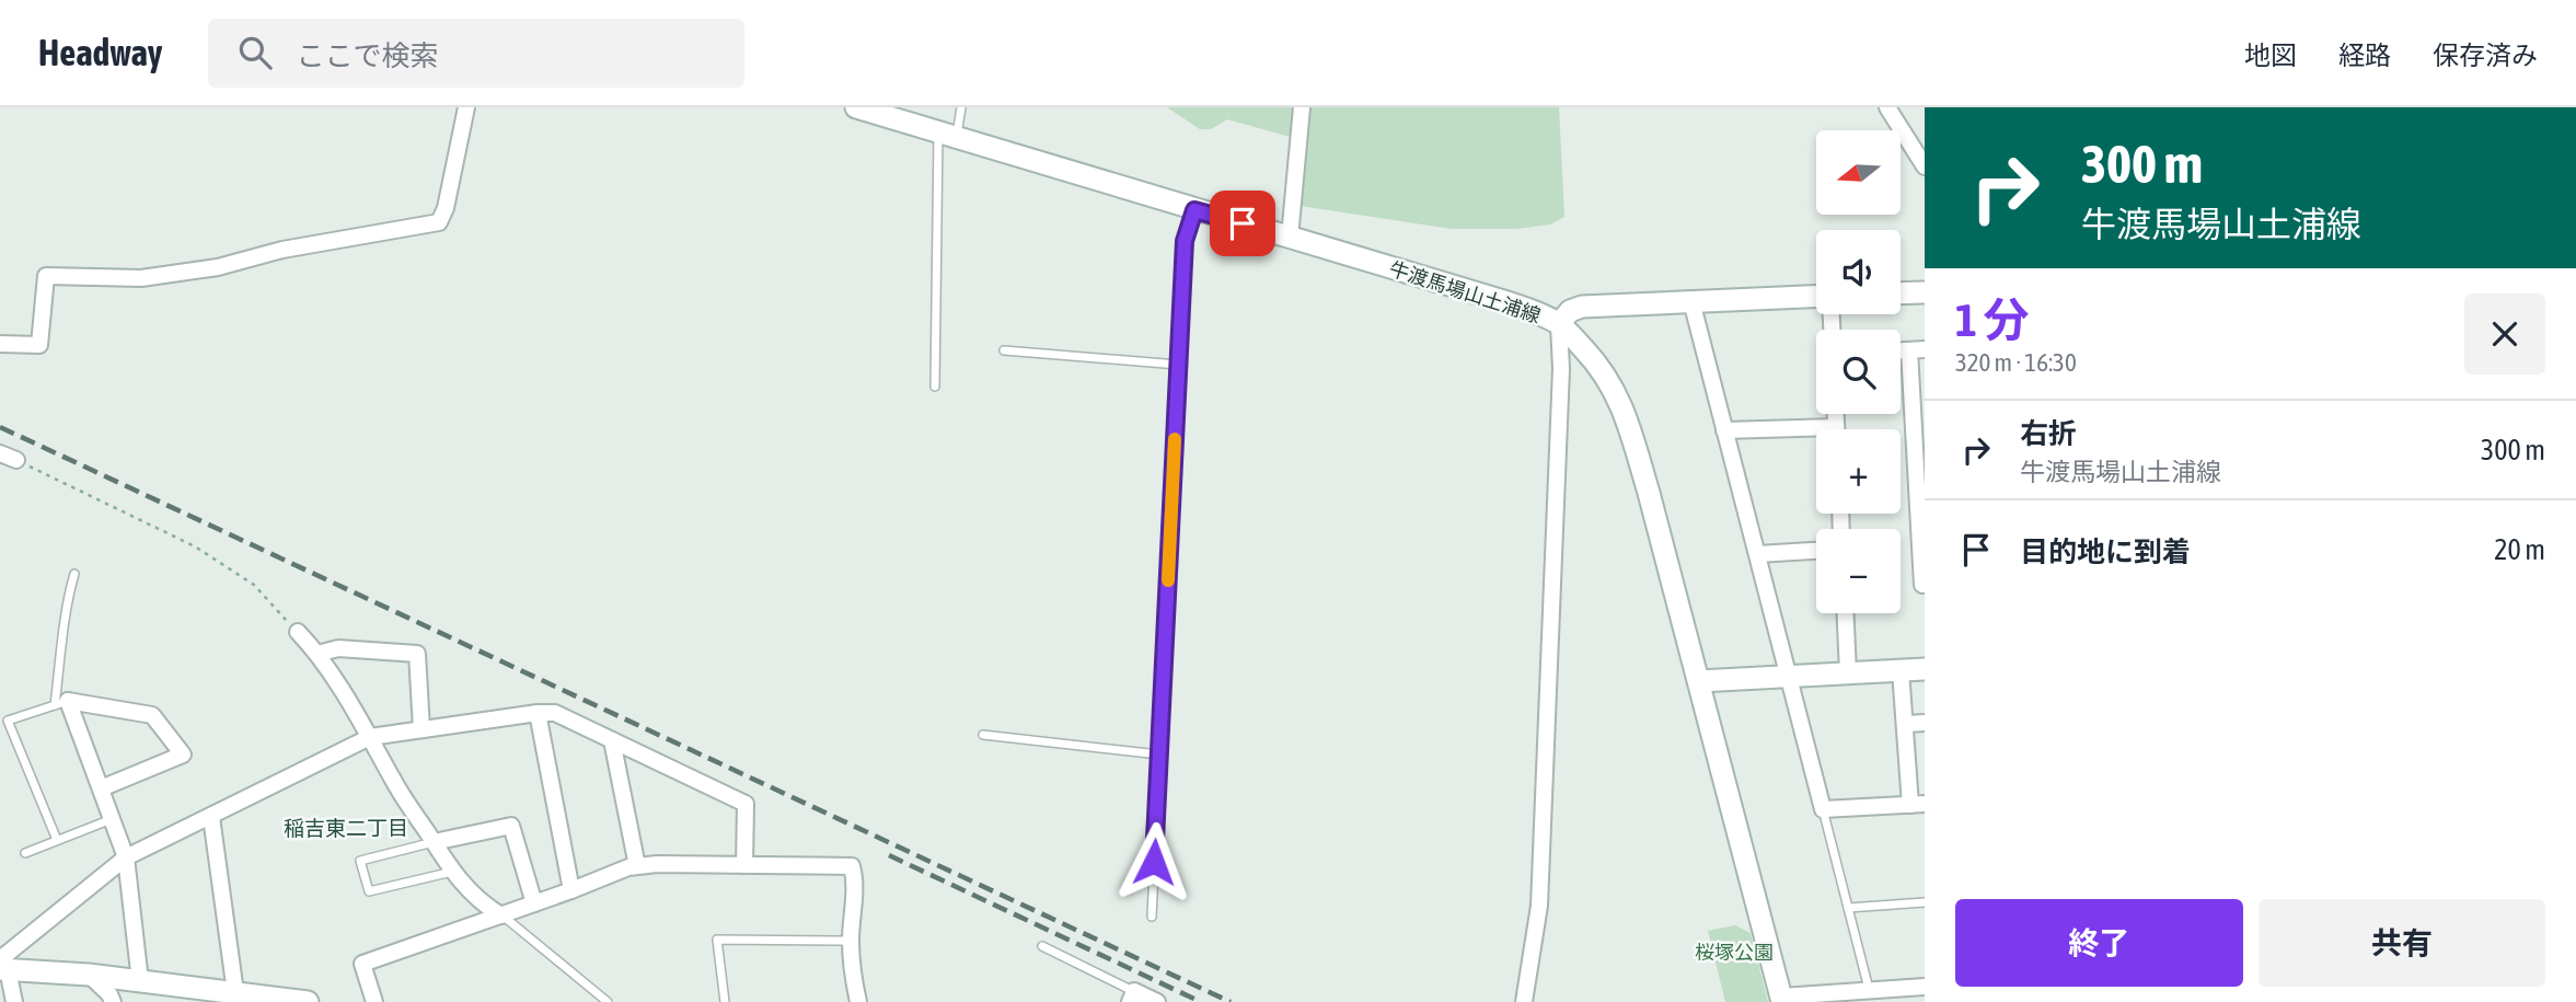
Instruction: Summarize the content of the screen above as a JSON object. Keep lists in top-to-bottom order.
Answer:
{
  "streets": {
    "main road": ["牛渡馬場山土浦線"]
  },
  "districts": ["稲吉東二丁目"],
  "parks": ["桜塚公園"],
  "north": "left",
  "page": {
    "header": "Headway",
    "search": "ここで検索",
    "nav": ["地図", "経路", "保存済み"],
    "turn": ["300 m", "牛渡馬場山土浦線"],
    "map_buttons": ["+", "−"],
    "heading": ["1 分", "320 m · 16:30"],
    "list": [
      {
        "name": "右折",
        "note": "牛渡馬場山土浦線",
        "value": "300 m"
      },
      {
        "name": "目的地に到着",
        "value": "20 m"
      }
    ],
    "buttons": ["終了", "共有"]
  }
}
